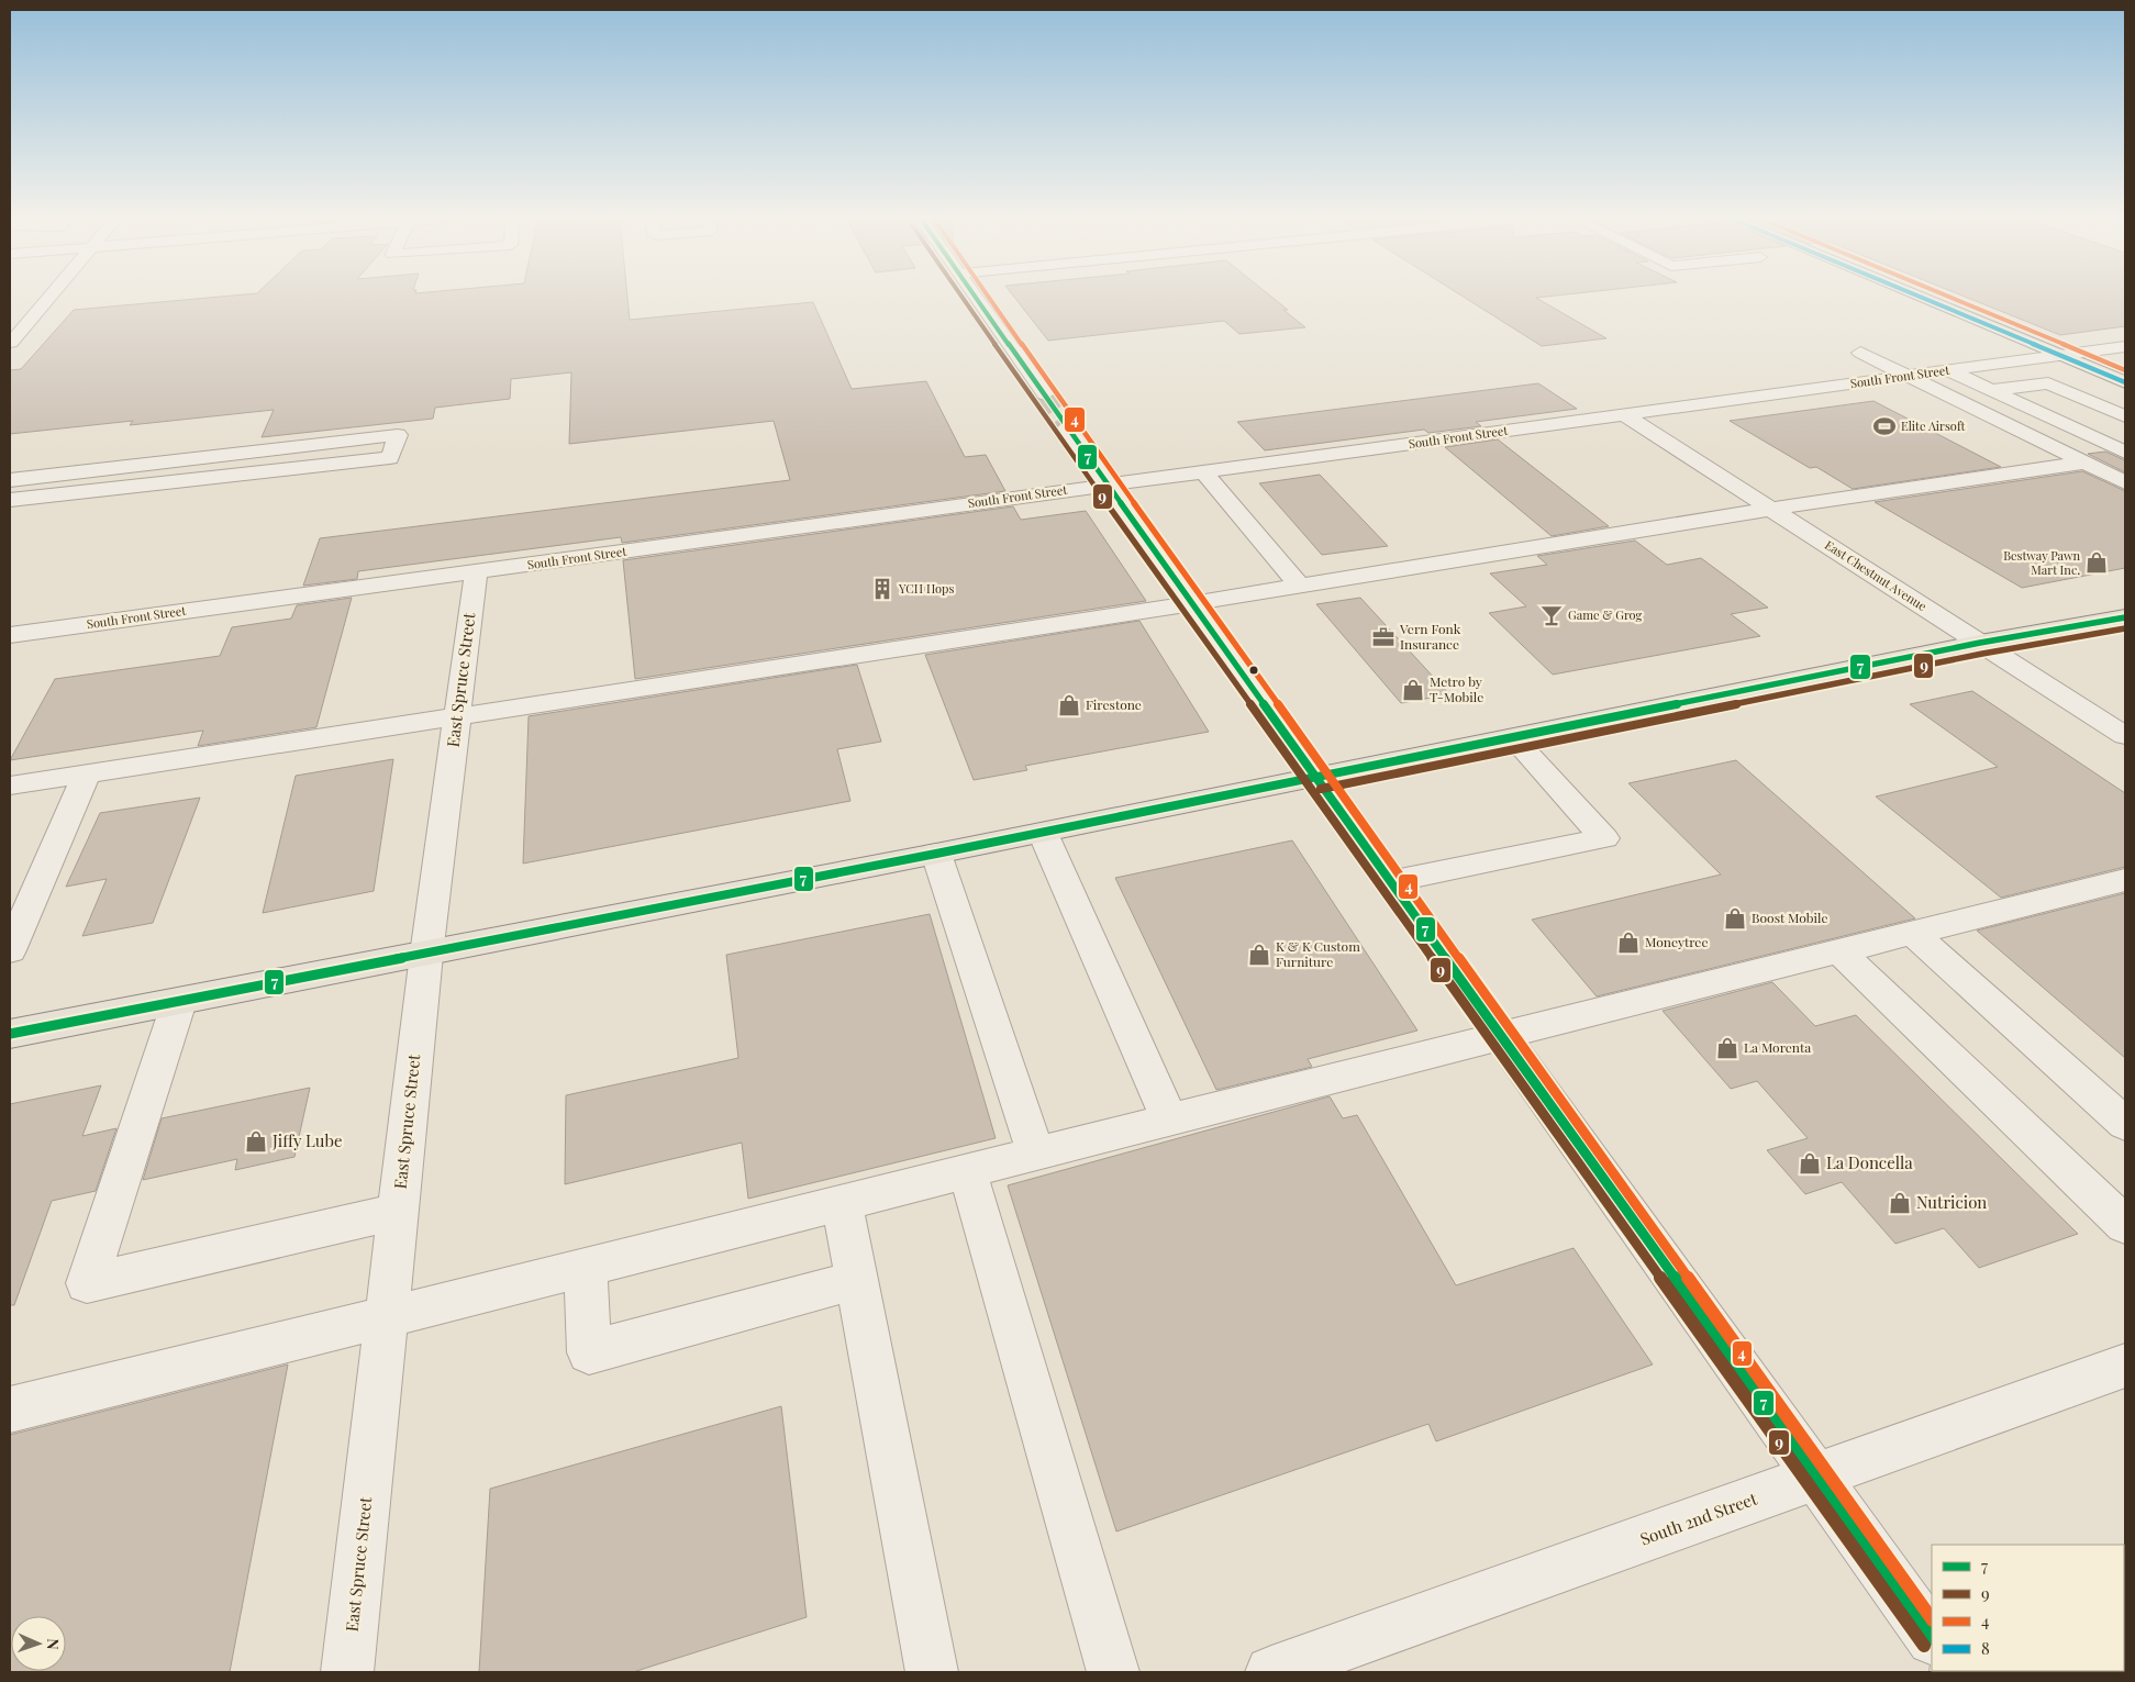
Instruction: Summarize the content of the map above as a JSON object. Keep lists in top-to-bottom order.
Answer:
{
  "streets": {
    "street": [
      "South Front Street",
      "East Chestnut Avenue",
      "East Spruce Street",
      "South 2nd Street"
    ]
  },
  "crossings": [
    ["South Front Street", "East Chestnut Avenue"],
    ["South Front Street", "East Spruce Street"]
  ],
  "places": {
    "sports": ["Elite Airsoft"],
    "shop": [
      "Bestway Pawn Mart Inc.",
      "Metro by T-Mobile",
      "Firestone",
      "Boost Mobile",
      "Moneytree",
      "K & K Custom Furniture",
      "La Morenta",
      "Jiffy Lube",
      "La Doncella",
      "Nutricion"
    ],
    "building": ["YCH Hops"],
    "bar": ["Game & Grog"],
    "office": ["Vern Fonk Insurance"]
  },
  "lines": [
    "transit line 7",
    "transit line 9",
    "transit line 4",
    "transit line 8"
  ],
  "legend": [
    "7",
    "9",
    "4",
    "8"
  ],
  "north": "right"
}
